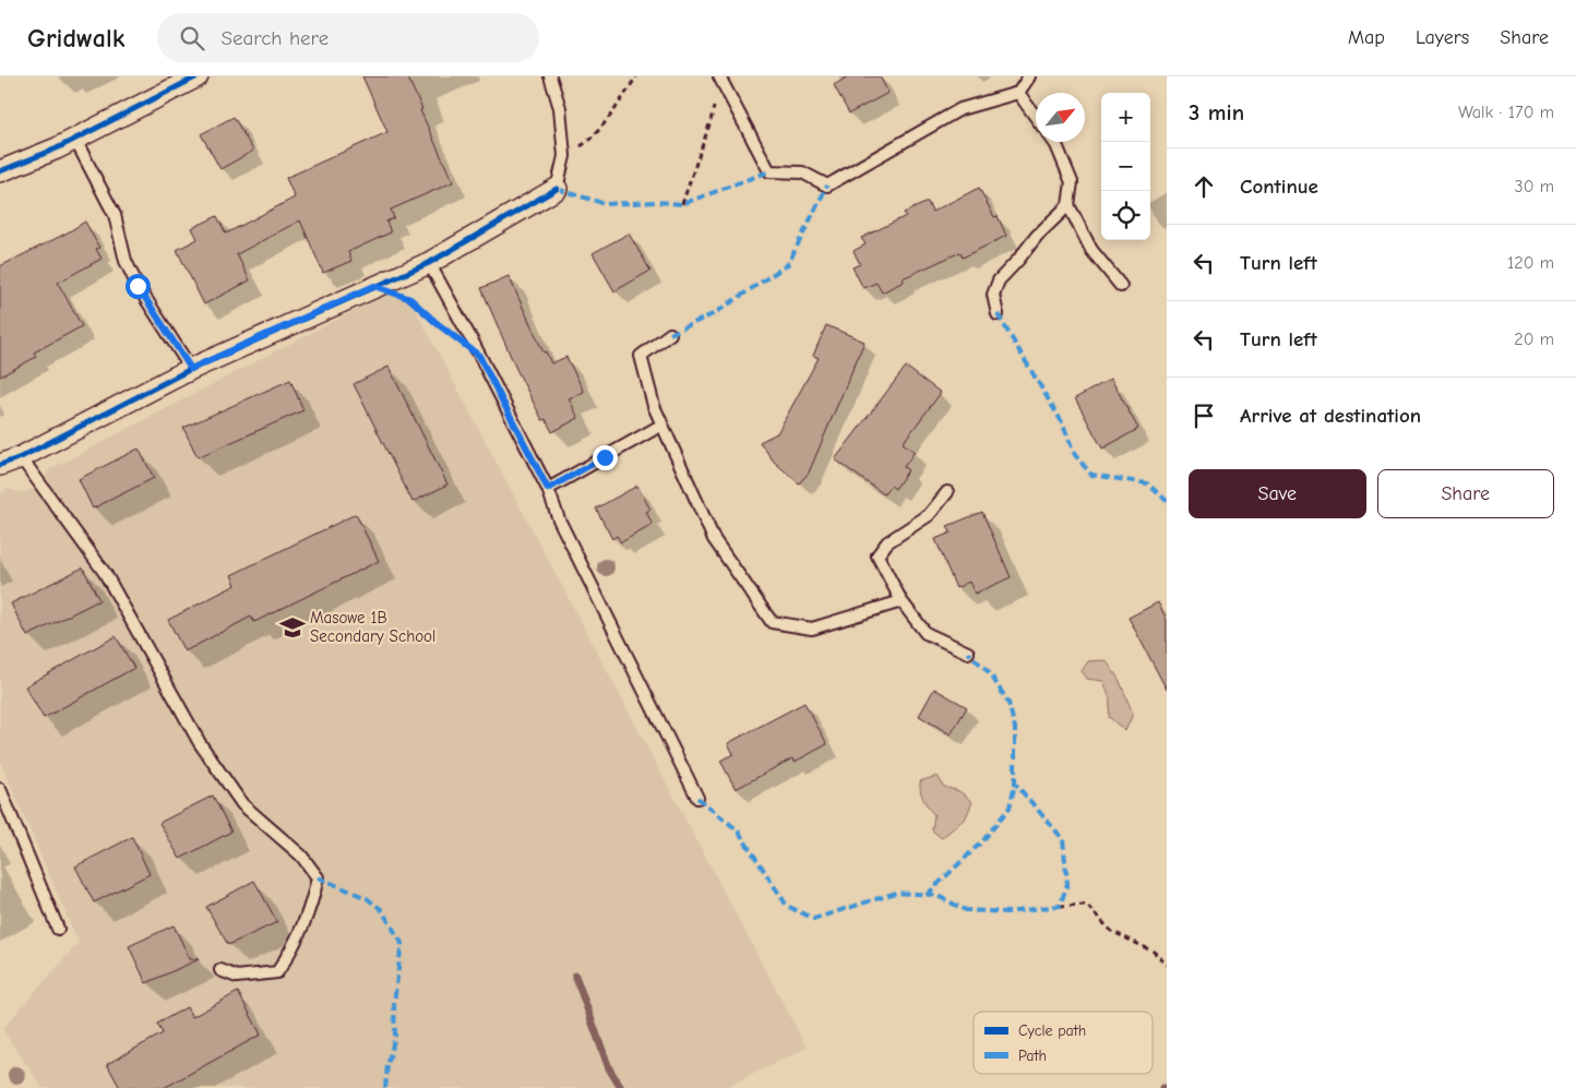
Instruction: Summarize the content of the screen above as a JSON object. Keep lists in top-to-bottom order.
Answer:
{
  "places": {
    "school or university": ["Masowe 1B Secondary School"]
  },
  "legend": ["Cycle path", "Path"],
  "north": "top right",
  "page": {
    "header": "Gridwalk",
    "search": "Search here",
    "nav": ["Map", "Layers", "Share"],
    "heading": ["3 min", "Walk · 170 m"],
    "map_buttons": ["+", "−"],
    "list": [
      ["Continue", "30 m"],
      ["Turn left", "120 m"],
      ["Turn left", "20 m"],
      "Arrive at destination"
    ],
    "buttons": ["Save", "Share"]
  }
}
